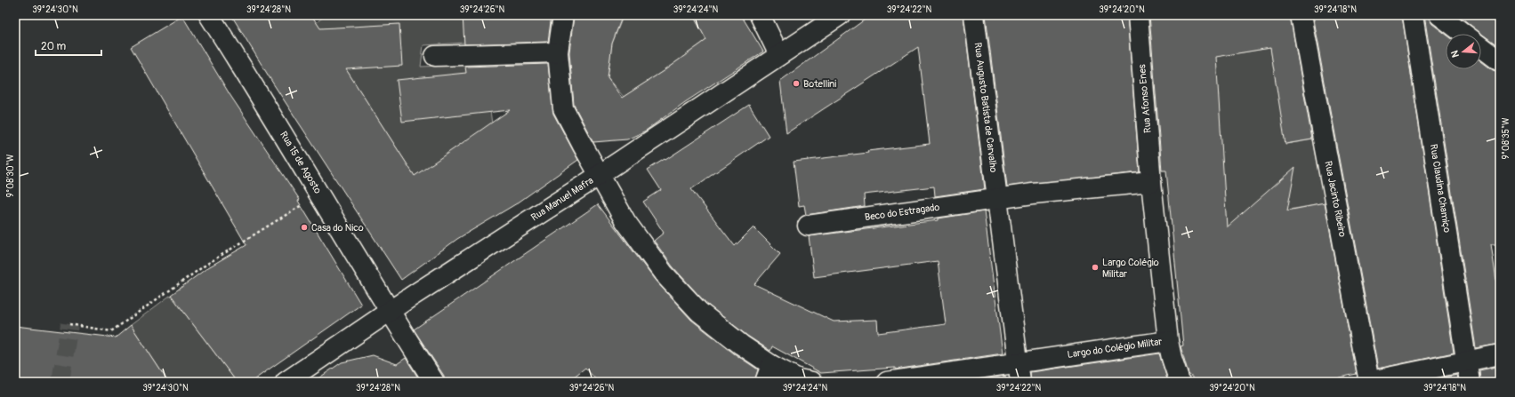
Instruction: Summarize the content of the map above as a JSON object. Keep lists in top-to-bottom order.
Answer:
{
  "streets": {
    "street": [
      "Rua Afonso Enes",
      "Rua Augusto Batista de Carvalho",
      "Rua 15 de Agosto",
      "Rua Claudina Chamiço",
      "Rua Manuel Mafra",
      "Rua Jacinto Ribeiro",
      "Beco do Estragado",
      "Largo do Colégio Militar"
    ]
  },
  "crossings": [
    ["Rua Afonso Enes", "Largo do Colégio Militar"],
    ["Rua Augusto Batista de Carvalho", "Beco do Estragado"],
    ["Rua 15 de Agosto", "Rua Manuel Mafra"]
  ],
  "places": ["Botellini", "Casa do Nico", "Largo Colégio Militar"],
  "scale_bar": "20 m",
  "north": "left",
  "coordinates": [
    "39°24'30\"N",
    "39°24'28\"N",
    "39°24'26\"N",
    "39°24'24\"N",
    "39°24'22\"N",
    "39°24'20\"N",
    "39°24'18\"N",
    "9°08'35\"W",
    "9°08'30\"W"
  ]
}
